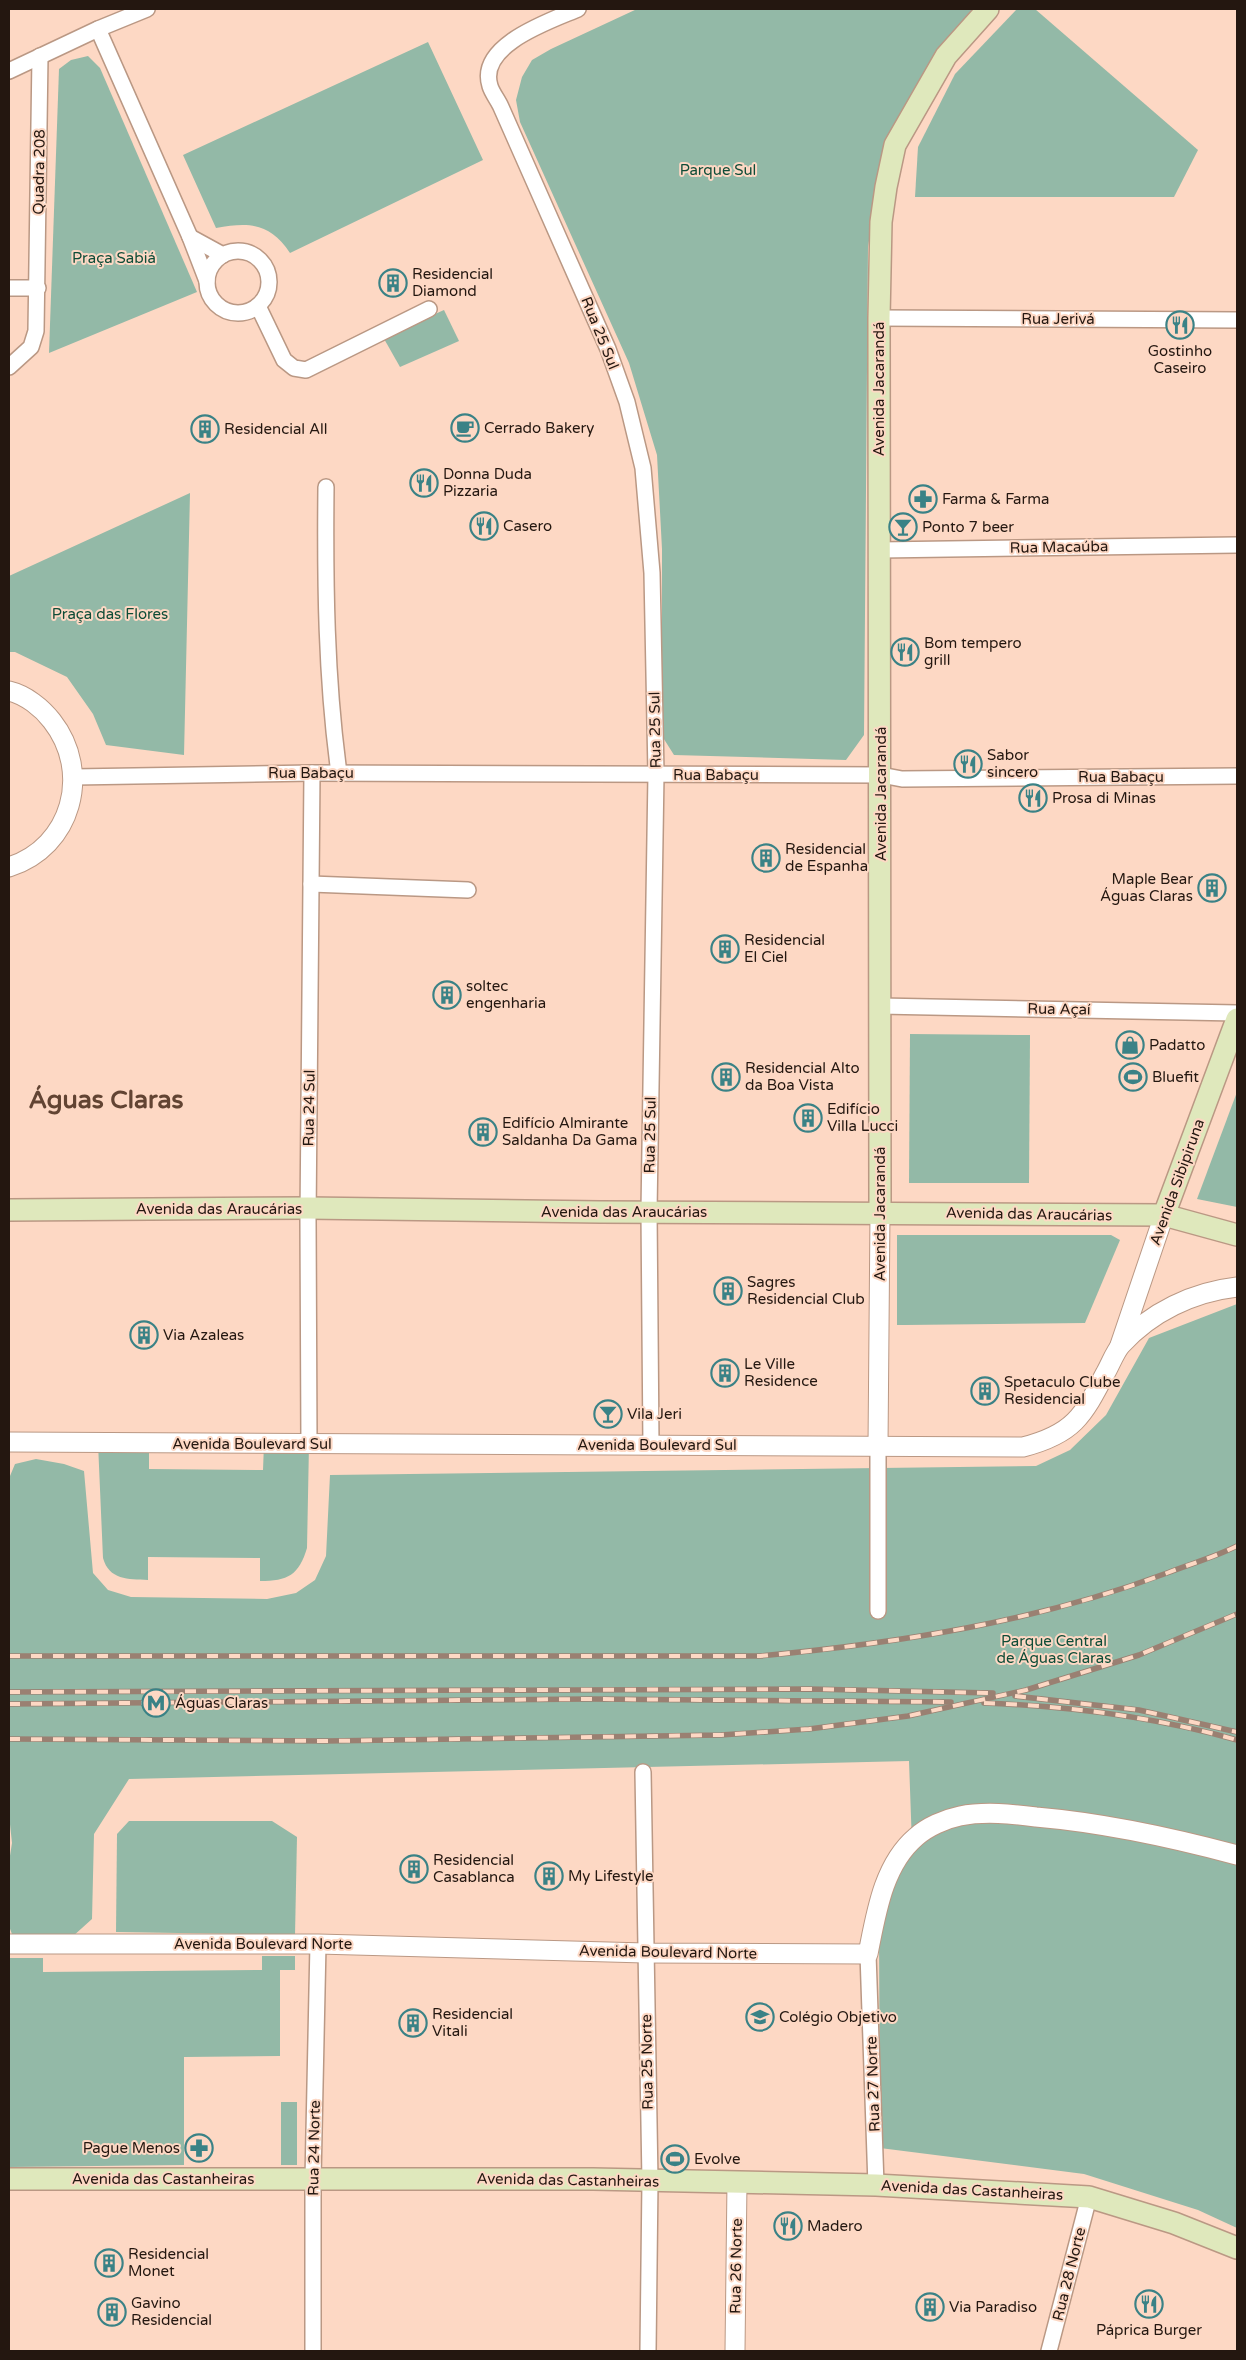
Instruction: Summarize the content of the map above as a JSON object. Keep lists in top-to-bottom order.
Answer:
{
  "streets": {
    "main road": [
      "Avenida Jacarandá",
      "Avenida Sibipiruna",
      "Avenida das Araucárias",
      "Avenida das Castanheiras"
    ],
    "street": [
      "Quadra 208",
      "Rua Jerivá",
      "Rua 25 Sul",
      "Rua Macaúba",
      "Rua Babaçu",
      "Rua Açaí",
      "Rua 24 Sul",
      "Avenida Boulevard Sul",
      "Avenida Boulevard Norte",
      "Rua 25 Norte",
      "Rua 27 Norte",
      "Rua 24 Norte",
      "Rua 26 Norte",
      "Rua 28 Norte"
    ]
  },
  "crossings": [
    ["Rua Jerivá", "Avenida Jacarandá"],
    ["Rua 25 Sul", "Rua Babaçu"],
    ["Rua 25 Sul", "Avenida das Araucárias"],
    ["Rua 25 Sul", "Avenida Boulevard Sul"],
    ["Avenida Jacarandá", "Rua Macaúba"],
    ["Avenida Jacarandá", "Rua Babaçu"],
    ["Avenida Jacarandá", "Rua Açaí"],
    ["Avenida Jacarandá", "Avenida das Araucárias"],
    ["Avenida Jacarandá", "Avenida Boulevard Sul"],
    ["Rua Babaçu", "Rua 24 Sul"],
    ["Rua 24 Sul", "Avenida das Araucárias"],
    ["Rua 24 Sul", "Avenida Boulevard Sul"],
    ["Avenida Sibipiruna", "Avenida das Araucárias"],
    ["Avenida Sibipiruna", "Avenida Boulevard Sul"],
    ["Avenida Boulevard Norte", "Rua 25 Norte"],
    ["Avenida Boulevard Norte", "Rua 27 Norte"],
    ["Avenida Boulevard Norte", "Rua 24 Norte"],
    ["Rua 25 Norte", "Avenida das Castanheiras"],
    ["Rua 27 Norte", "Avenida das Castanheiras"],
    ["Rua 24 Norte", "Avenida das Castanheiras"],
    ["Avenida das Castanheiras", "Rua 26 Norte"],
    ["Avenida das Castanheiras", "Rua 28 Norte"]
  ],
  "districts": ["Águas Claras"],
  "parks": [
    "Parque Sul",
    "Praça Sabiá",
    "Praça das Flores",
    "Parque Central de Águas Claras"
  ],
  "places": {
    "building": [
      "Residencial Diamond",
      "Residencial All",
      "Residencial de Espanha",
      "Maple Bear Águas Claras",
      "Residencial El Ciel",
      "soltec engenharia",
      "Residencial Alto da Boa Vista",
      "Edifício Villa Lucci",
      "Edifício Almirante Saldanha Da Gama",
      "Sagres Residencial Club",
      "Via Azaleas",
      "Le Ville Residence",
      "Spetaculo Clube Residencial",
      "Residencial Casablanca",
      "My Lifestyle",
      "Residencial Vitali",
      "Residencial Monet",
      "Via Paradiso",
      "Gavino Residencial"
    ],
    "restaurant": [
      "Gostinho Caseiro",
      "Donna Duda Pizzaria",
      "Casero",
      "Bom tempero grill",
      "Sabor sincero",
      "Prosa di Minas",
      "Madero",
      "Páprica Burger"
    ],
    "cafe": ["Cerrado Bakery"],
    "pharmacy": ["Farma & Farma", "Pague Menos"],
    "bar": ["Ponto 7 beer", "Vila Jeri"],
    "shop": ["Padatto"],
    "sports": ["Bluefit", "Evolve"],
    "metro station": ["Águas Claras"],
    "school or university": ["Colégio Objetivo"]
  }
}
